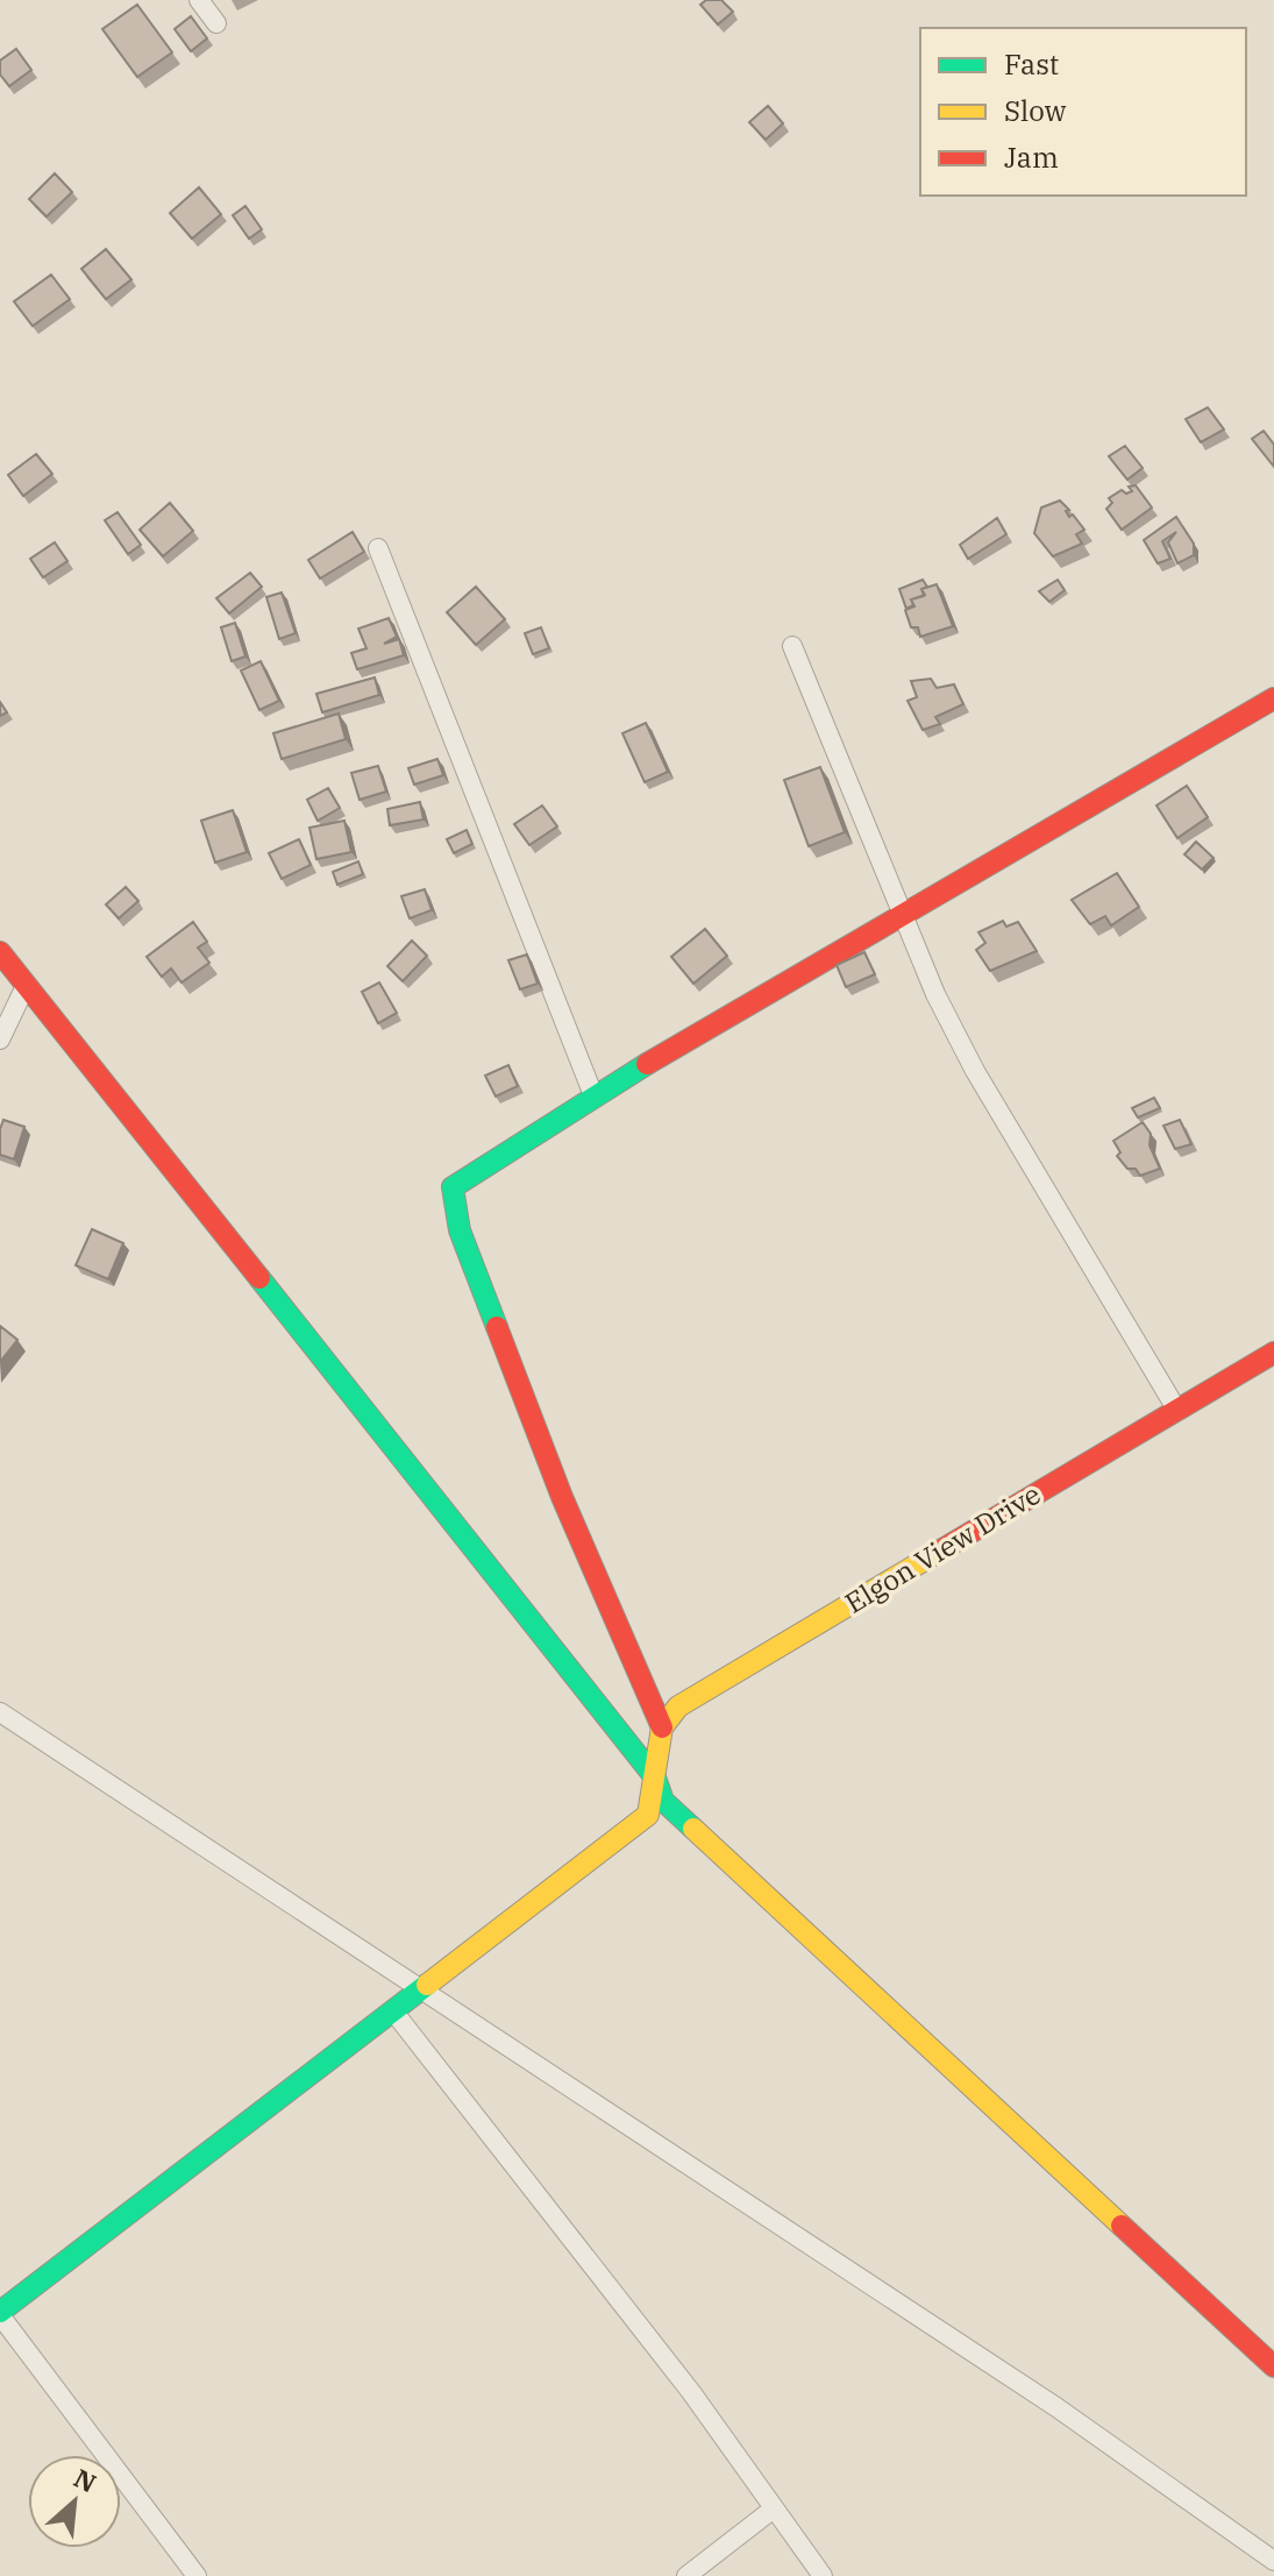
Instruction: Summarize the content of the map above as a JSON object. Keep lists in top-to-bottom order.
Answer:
{
  "streets": {
    "street": ["Elgon View Drive"]
  },
  "legend": ["Fast", "Slow", "Jam"],
  "north": "top right"
}
